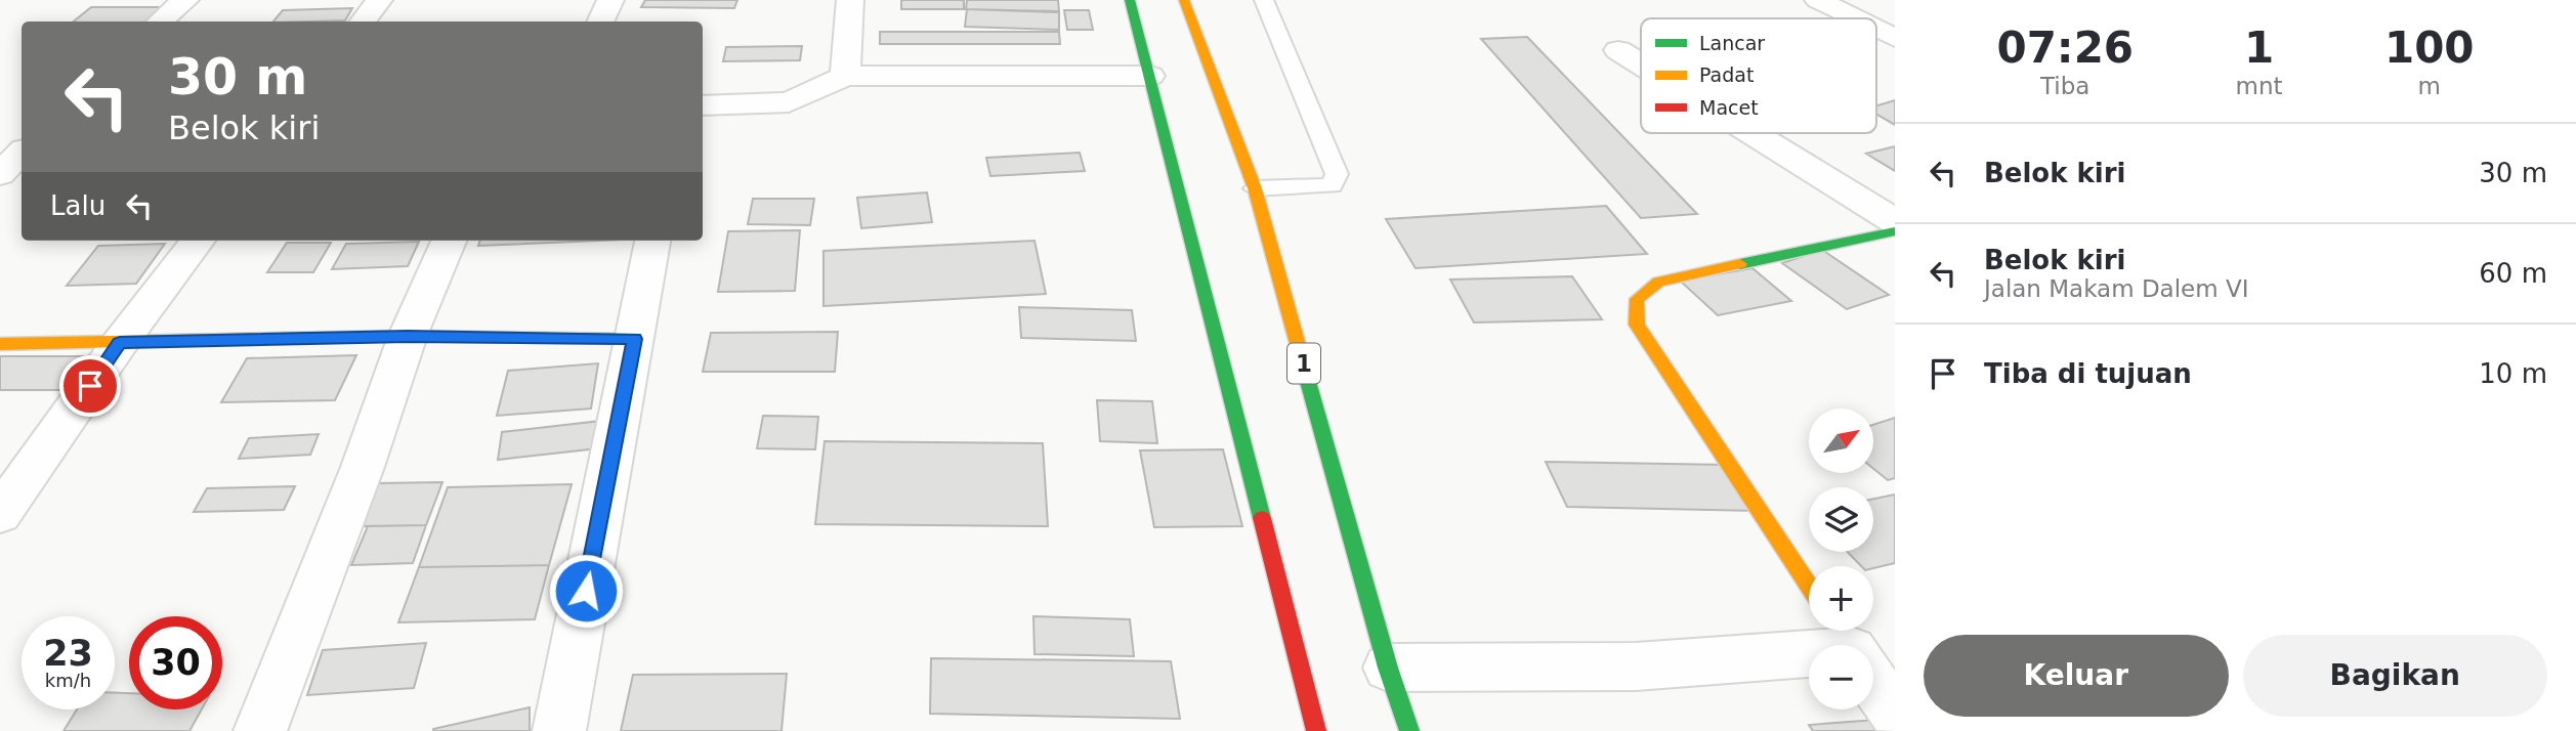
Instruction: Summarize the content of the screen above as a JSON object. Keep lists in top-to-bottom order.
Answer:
{
  "streets": {
    "main road": ["1"]
  },
  "legend": ["Lancar", "Padat", "Macet"],
  "north": "top right",
  "page": {
    "eta": [
      "07:26",
      "Tiba",
      "1",
      "mnt",
      "100",
      "m"
    ],
    "turn": ["30 m", "Belok kiri"],
    "list": [
      {
        "name": "Belok kiri",
        "value": "30 m"
      },
      {
        "name": "Belok kiri",
        "note": "Jalan Makam Dalem VI",
        "value": "60 m"
      },
      {
        "name": "Tiba di tujuan",
        "value": "10 m"
      }
    ],
    "then": "Lalu",
    "map_buttons": ["+", "−"],
    "speed": "23 km/h",
    "limit": "30",
    "buttons": ["Keluar", "Bagikan"]
  }
}
